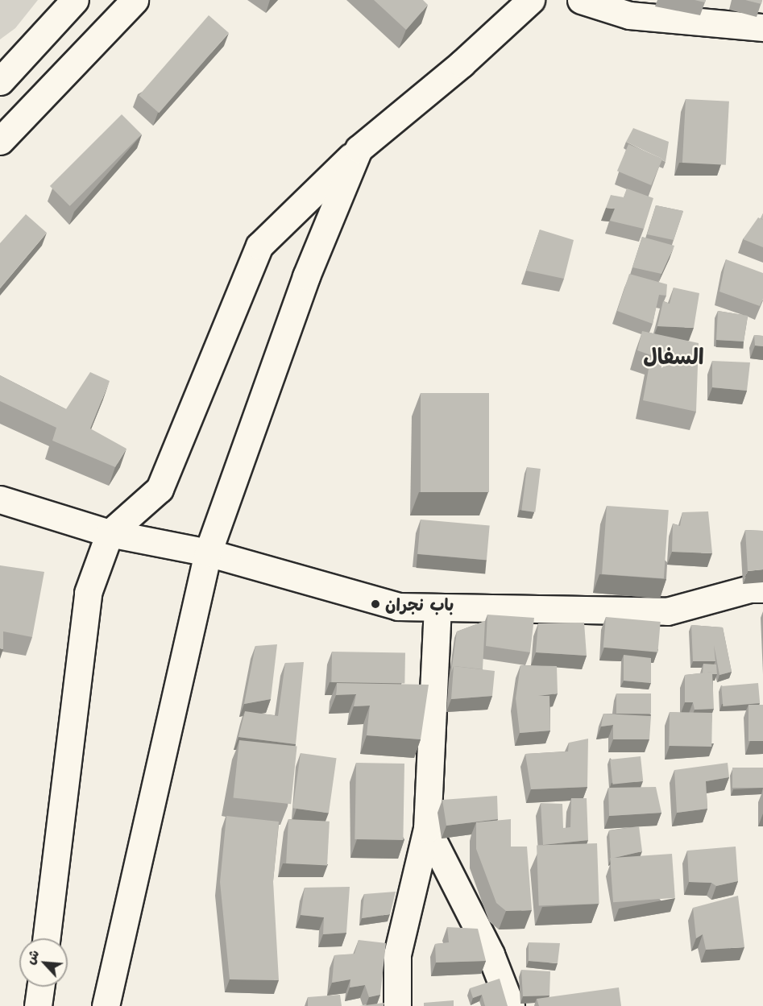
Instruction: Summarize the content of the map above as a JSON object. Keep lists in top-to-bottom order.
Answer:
{
  "districts": ["السفال"],
  "places": ["باب نجران"],
  "north": "top left"
}
